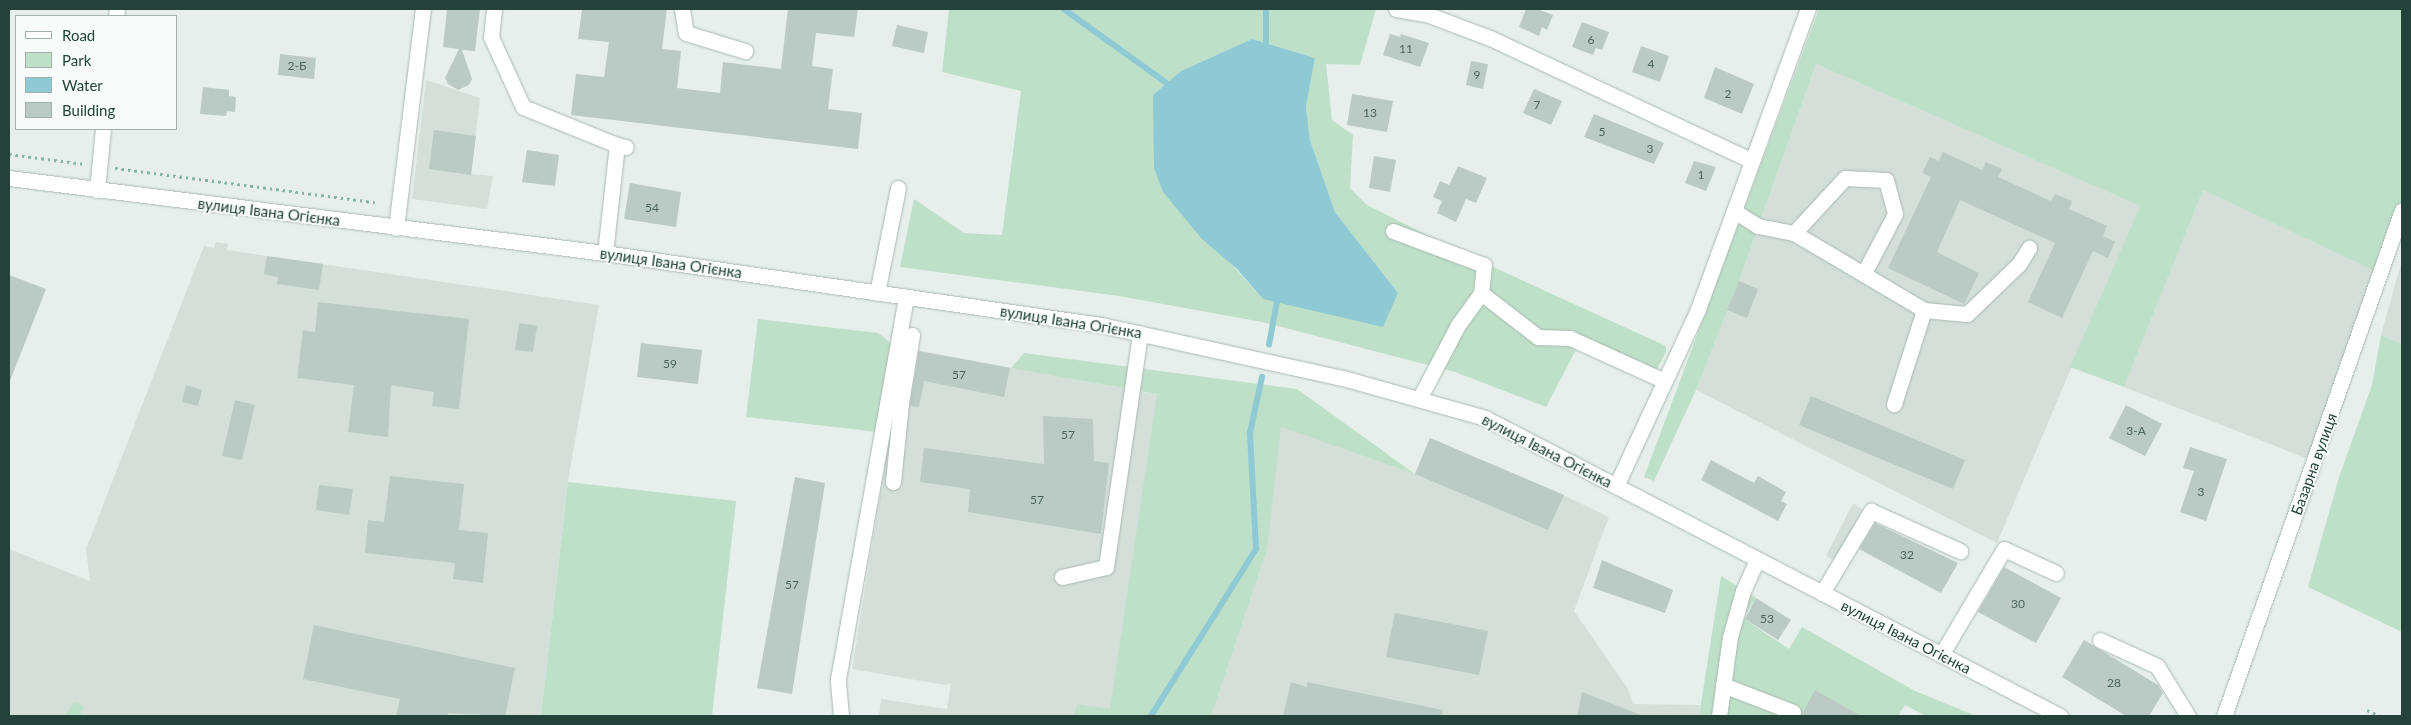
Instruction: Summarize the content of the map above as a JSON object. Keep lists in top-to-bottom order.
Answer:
{
  "streets": {
    "street": ["вулиця Івана Огієнка", "Базарна вулиця"]
  },
  "house_numbers": [
    "6",
    "11",
    "4",
    "2-Б",
    "9",
    "2",
    "7",
    "13",
    "5",
    "3",
    "1",
    "54",
    "59",
    "57",
    "3-А",
    "57",
    "3",
    "57",
    "32",
    "57",
    "30",
    "53",
    "28"
  ],
  "legend": [
    "Road",
    "Park",
    "Water",
    "Building"
  ]
}
